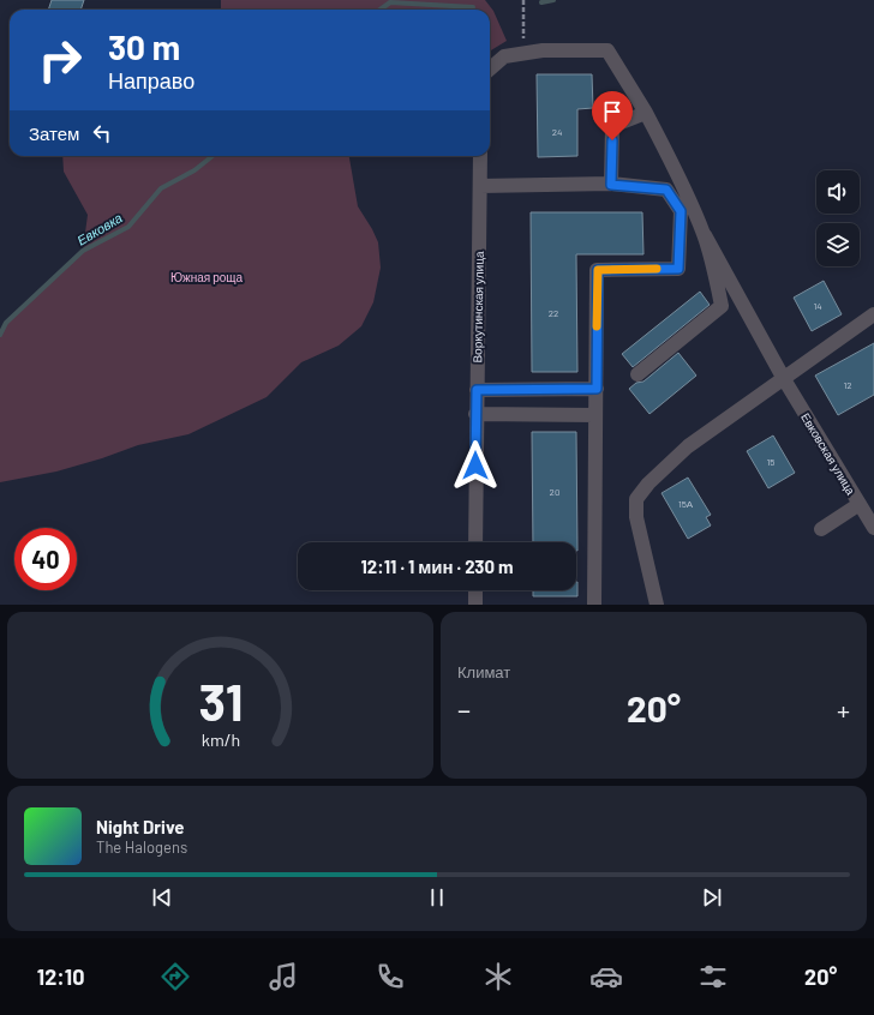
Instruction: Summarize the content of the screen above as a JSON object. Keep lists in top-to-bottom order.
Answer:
{
  "streets": {
    "street": ["Воркутинская улица", "Евковская улица"]
  },
  "water": ["Евковка"],
  "parks": ["Южная роща"],
  "house_numbers": [
    "24",
    "14",
    "22",
    "12",
    "15",
    "20",
    "15А"
  ],
  "page": {
    "turn": ["30 m", "Направо"],
    "then": "Затем",
    "limit": "40",
    "trip": "12:11 · 1 мин · 230 m",
    "tile": "Климат",
    "heat": ["−", "20°", "+"],
    "song": ["Night Drive", "The Halogens"],
    "tabs": ["12:10", "20°"],
    "gauge": ["31", "km/h"]
  }
}
